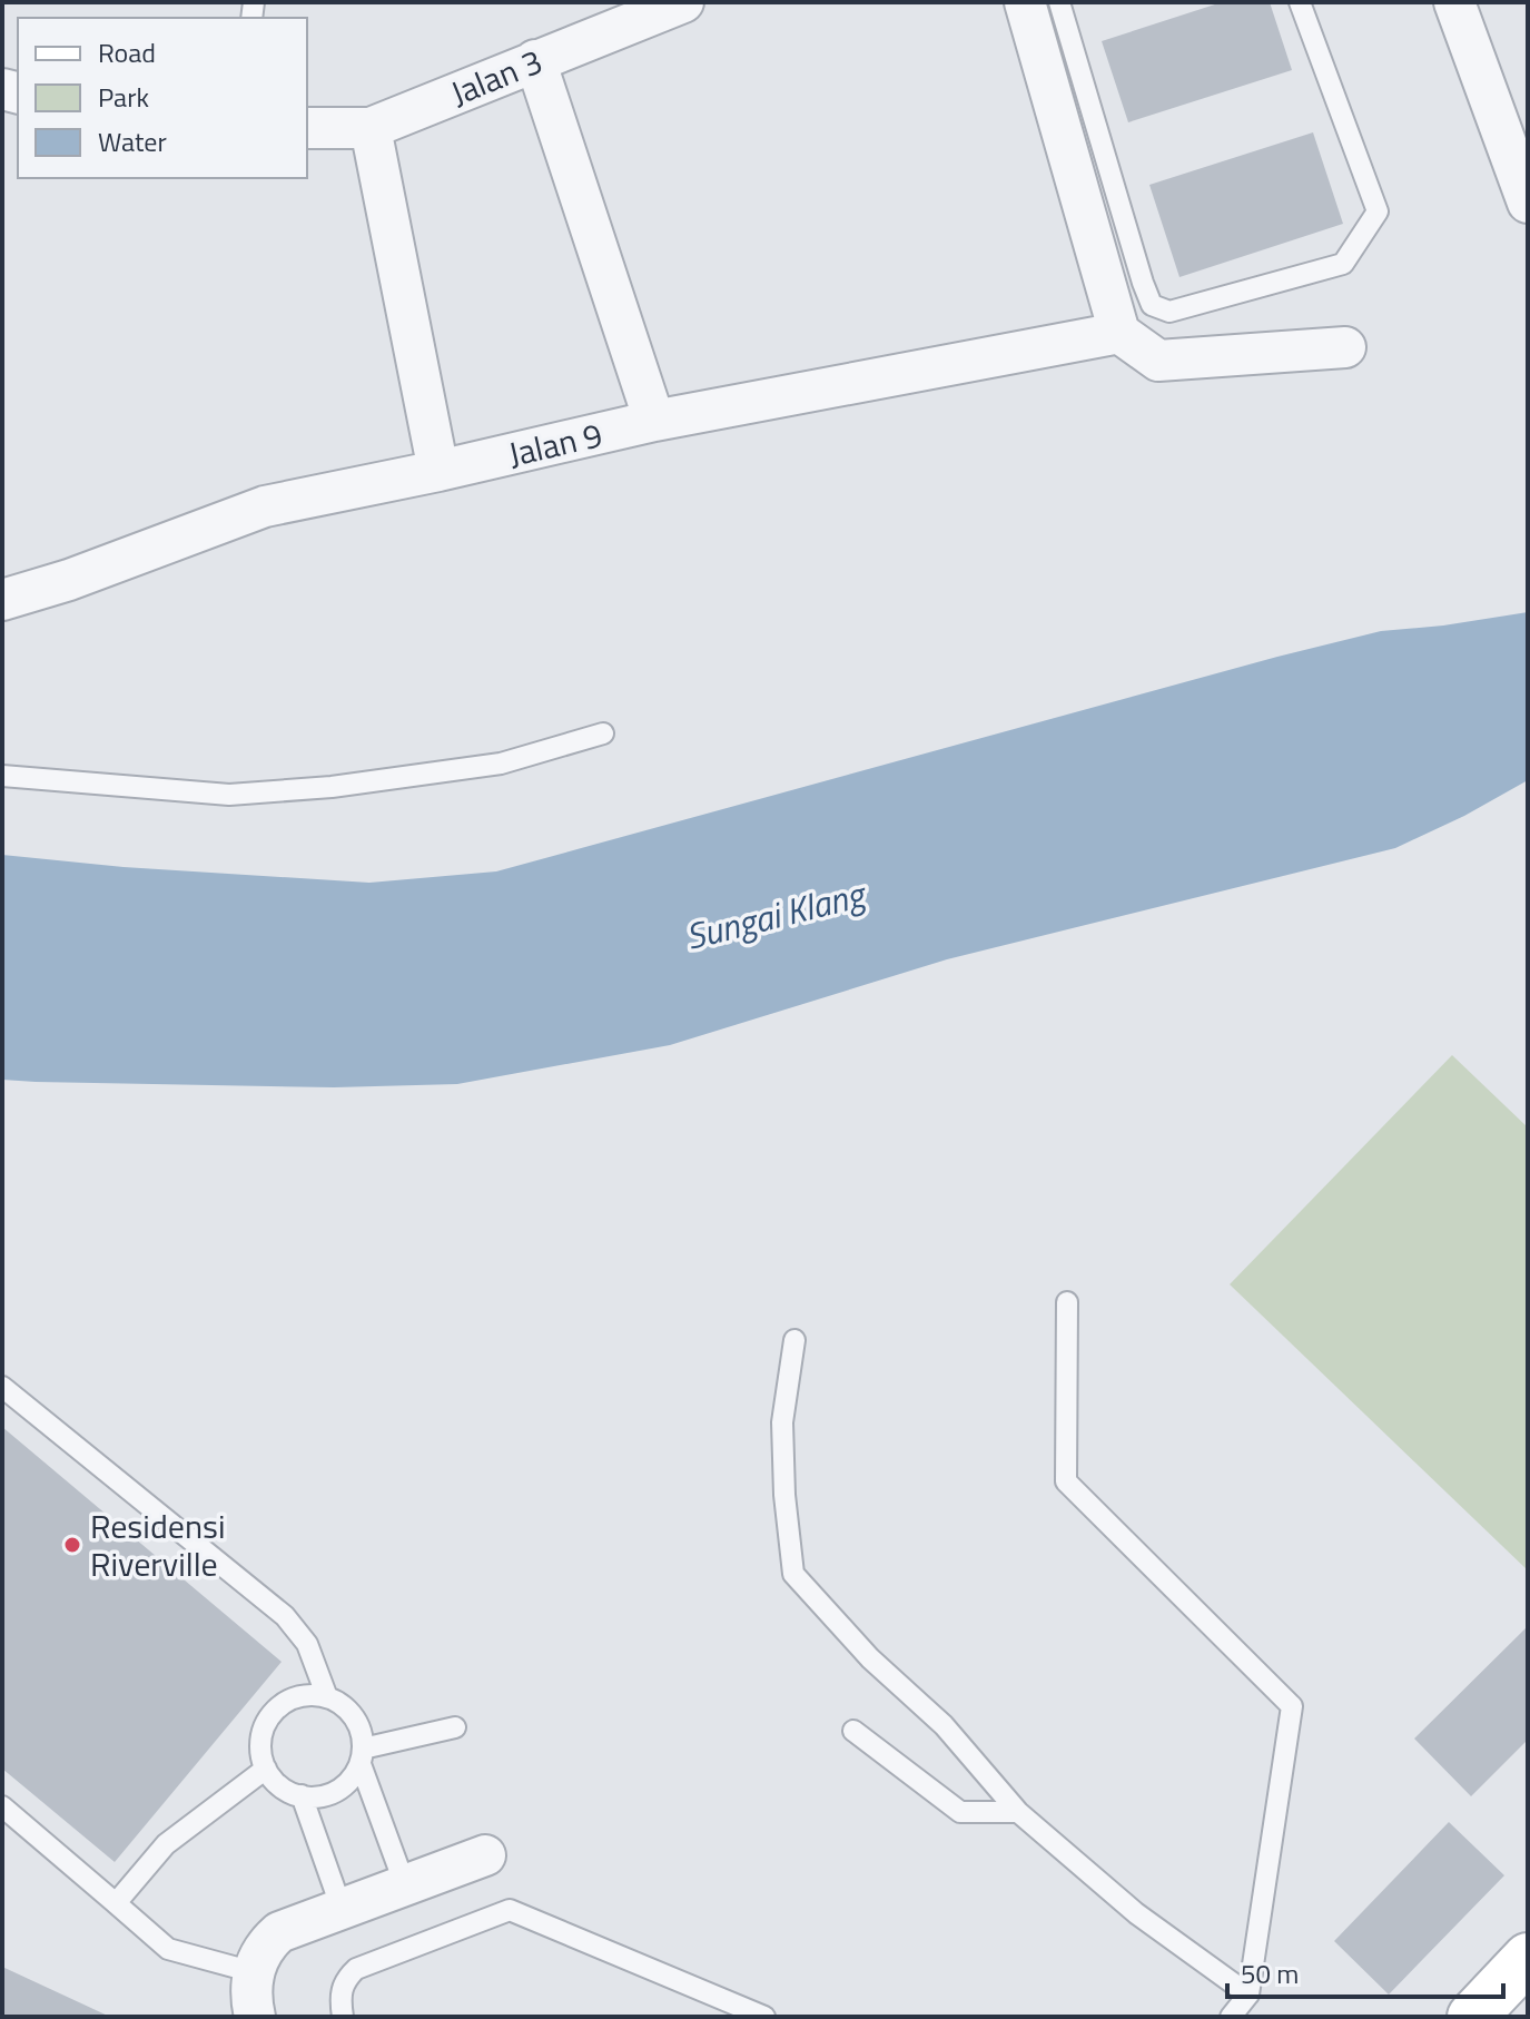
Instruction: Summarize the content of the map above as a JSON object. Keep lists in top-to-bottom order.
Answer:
{
  "streets": {
    "street": ["Jalan 3", "Jalan 9"]
  },
  "water": ["Sungai Klang"],
  "places": ["Residensi Riverville"],
  "legend": ["Road", "Park", "Water"],
  "scale_bar": "50 m"
}
